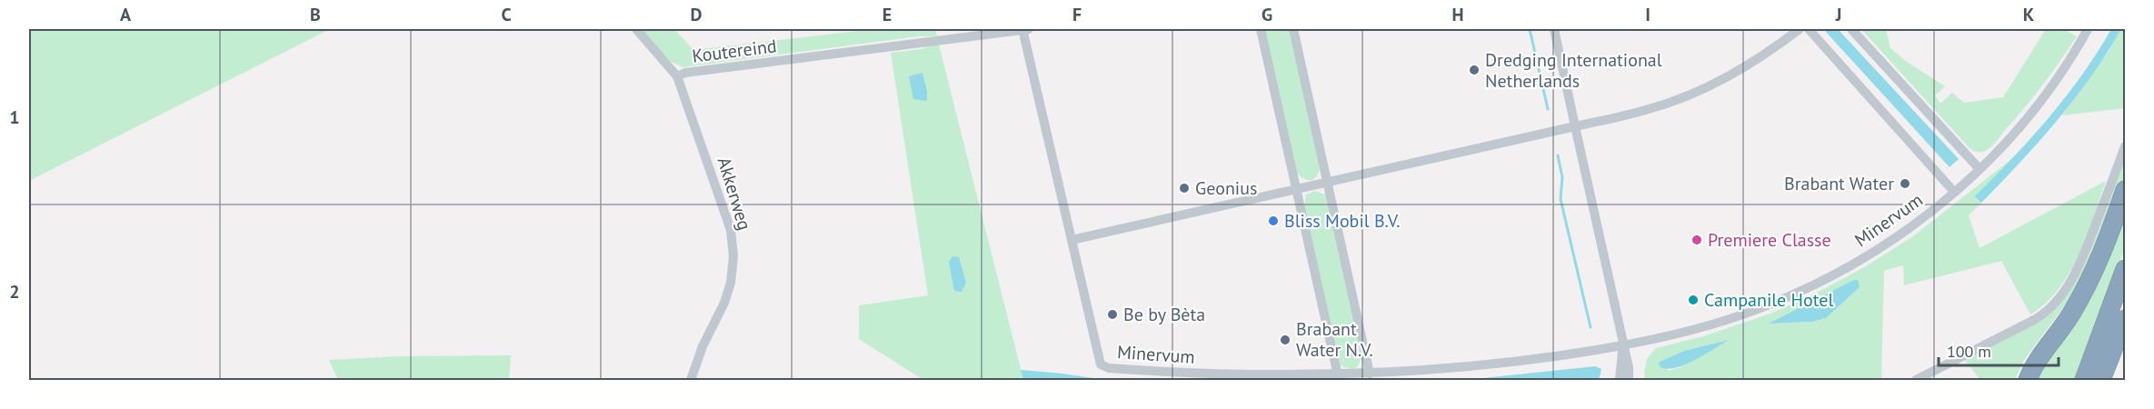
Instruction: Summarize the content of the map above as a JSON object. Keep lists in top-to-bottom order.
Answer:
{
  "streets": {
    "street": ["Koutereind", "Akkerweg", "Minervum"]
  },
  "crossings": [
    ["Koutereind", "Akkerweg"],
    ["Koutereind", "Minervum"]
  ],
  "places": [
    "Dredging International Netherlands",
    "Brabant Water",
    "Geonius",
    "Bliss Mobil B.V.",
    "Premiere Classe",
    "Campanile Hotel",
    "Be by Bèta",
    "Brabant Water N.V."
  ],
  "scale_bar": "100 m",
  "grid": {
    "columns": [
      "A",
      "B",
      "C",
      "D",
      "E",
      "F",
      "G",
      "H",
      "I",
      "J",
      "K"
    ],
    "rows": ["1", "2"]
  }
}
